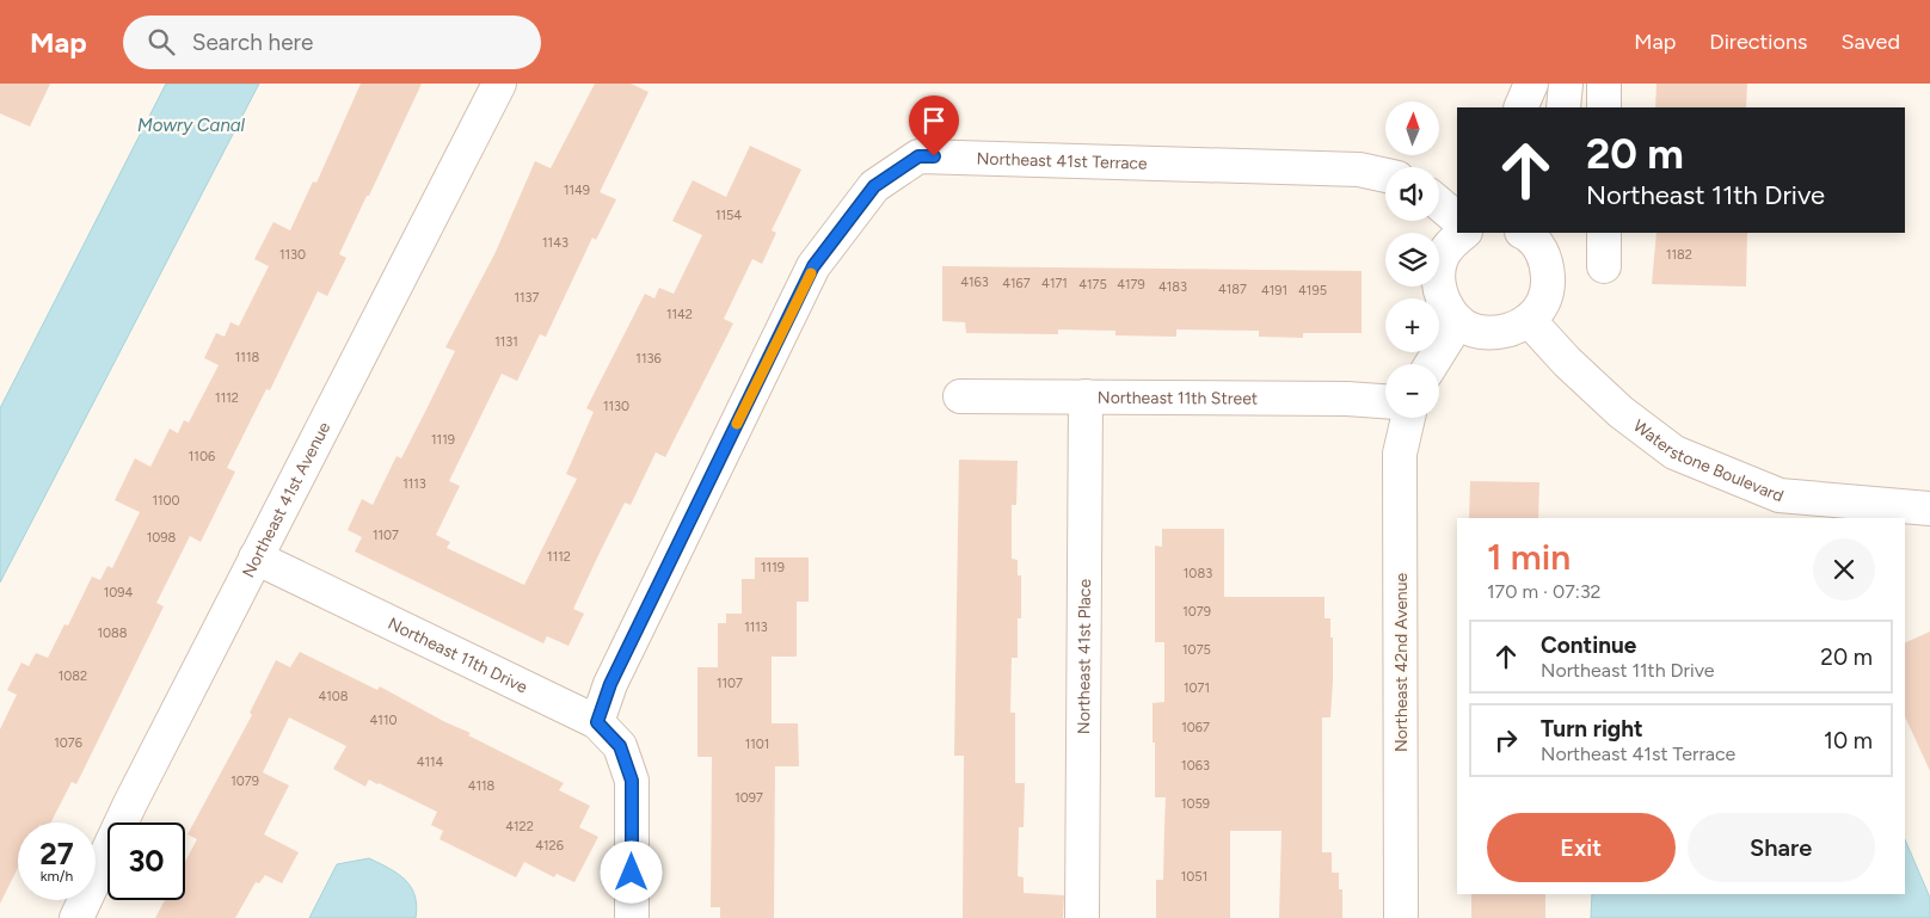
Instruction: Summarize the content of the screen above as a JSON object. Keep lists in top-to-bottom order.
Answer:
{
  "streets": {
    "street": [
      "Northeast 41st Terrace",
      "Northeast 11th Street",
      "Waterstone Boulevard",
      "Northeast 41st Avenue",
      "Northeast 11th Drive",
      "Northeast 41st Place",
      "Northeast 42nd Avenue"
    ]
  },
  "crossings": [
    ["Northeast 41st Terrace", "Northeast 11th Drive"],
    ["Northeast 11th Street", "Northeast 41st Place"],
    ["Northeast 41st Avenue", "Northeast 11th Drive"]
  ],
  "water": ["Mowry Canal"],
  "house_numbers": [
    "1149",
    "1154",
    "1143",
    "1130",
    "1182",
    "4163",
    "4167",
    "4171",
    "4175",
    "4179",
    "4183",
    "4187",
    "4191",
    "4195",
    "1137",
    "1142",
    "1131",
    "1118",
    "1136",
    "1112",
    "1130",
    "1119",
    "1106",
    "1113",
    "1100",
    "1107",
    "1098",
    "1112",
    "1119",
    "1083",
    "1094",
    "1079",
    "1113",
    "1088",
    "1075",
    "1082",
    "1107",
    "1071",
    "4108",
    "4110",
    "1067",
    "1076",
    "1101",
    "4114",
    "1063",
    "1079",
    "4118",
    "1097",
    "1059",
    "4122",
    "4126",
    "1051"
  ],
  "north": "top",
  "page": {
    "header": "Map",
    "search": "Search here",
    "nav": ["Map", "Directions", "Saved"],
    "map_buttons": ["+", "−"],
    "turn": ["20 m", "Northeast 11th Drive"],
    "heading": ["1 min", "170 m · 07:32"],
    "list": [
      {
        "name": "Continue",
        "note": "Northeast 11th Drive",
        "value": "20 m"
      },
      {
        "name": "Turn right",
        "note": "Northeast 41st Terrace",
        "value": "10 m"
      }
    ],
    "buttons": ["Exit", "Share"],
    "speed": "27 km/h",
    "limit": "30"
  }
}
